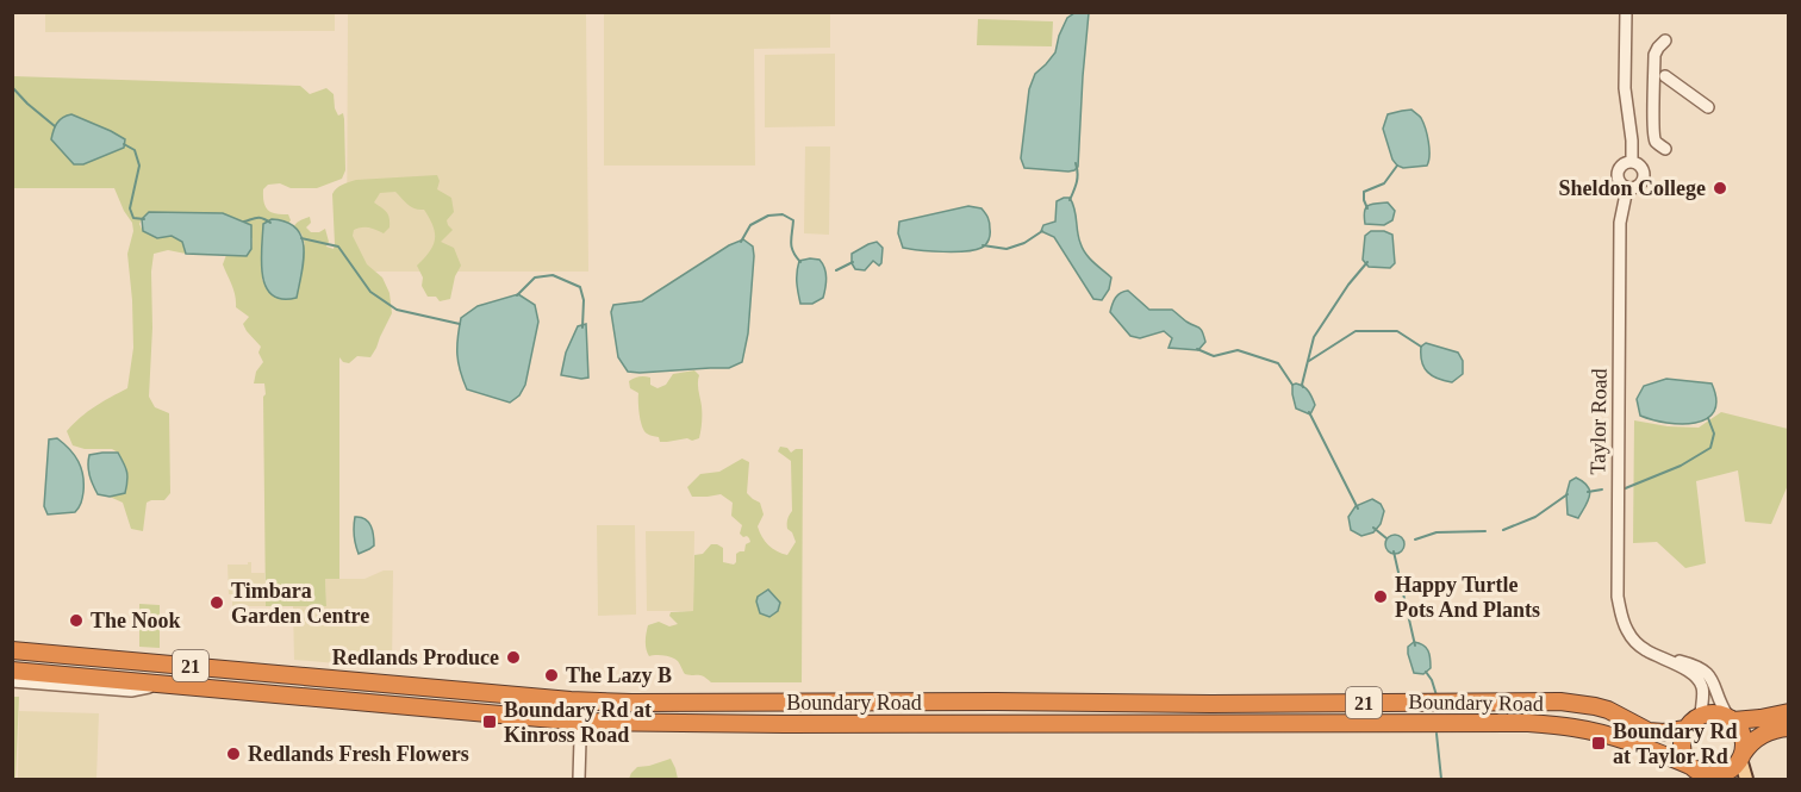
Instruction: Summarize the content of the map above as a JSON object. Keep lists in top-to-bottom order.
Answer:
{
  "streets": {
    "highway": ["21", "Boundary Road"],
    "street": ["Taylor Road"]
  },
  "crossings": [
    ["21", "Boundary Road"]
  ],
  "places": {
    "other": [
      "Sheldon College",
      "Happy Turtle Pots And Plants",
      "Timbara Garden Centre",
      "The Nook",
      "Redlands Produce",
      "The Lazy B",
      "Redlands Fresh Flowers"
    ],
    "transit": ["Boundary Rd at Kinross Road", "Boundary Rd at Taylor Rd"]
  }
}
